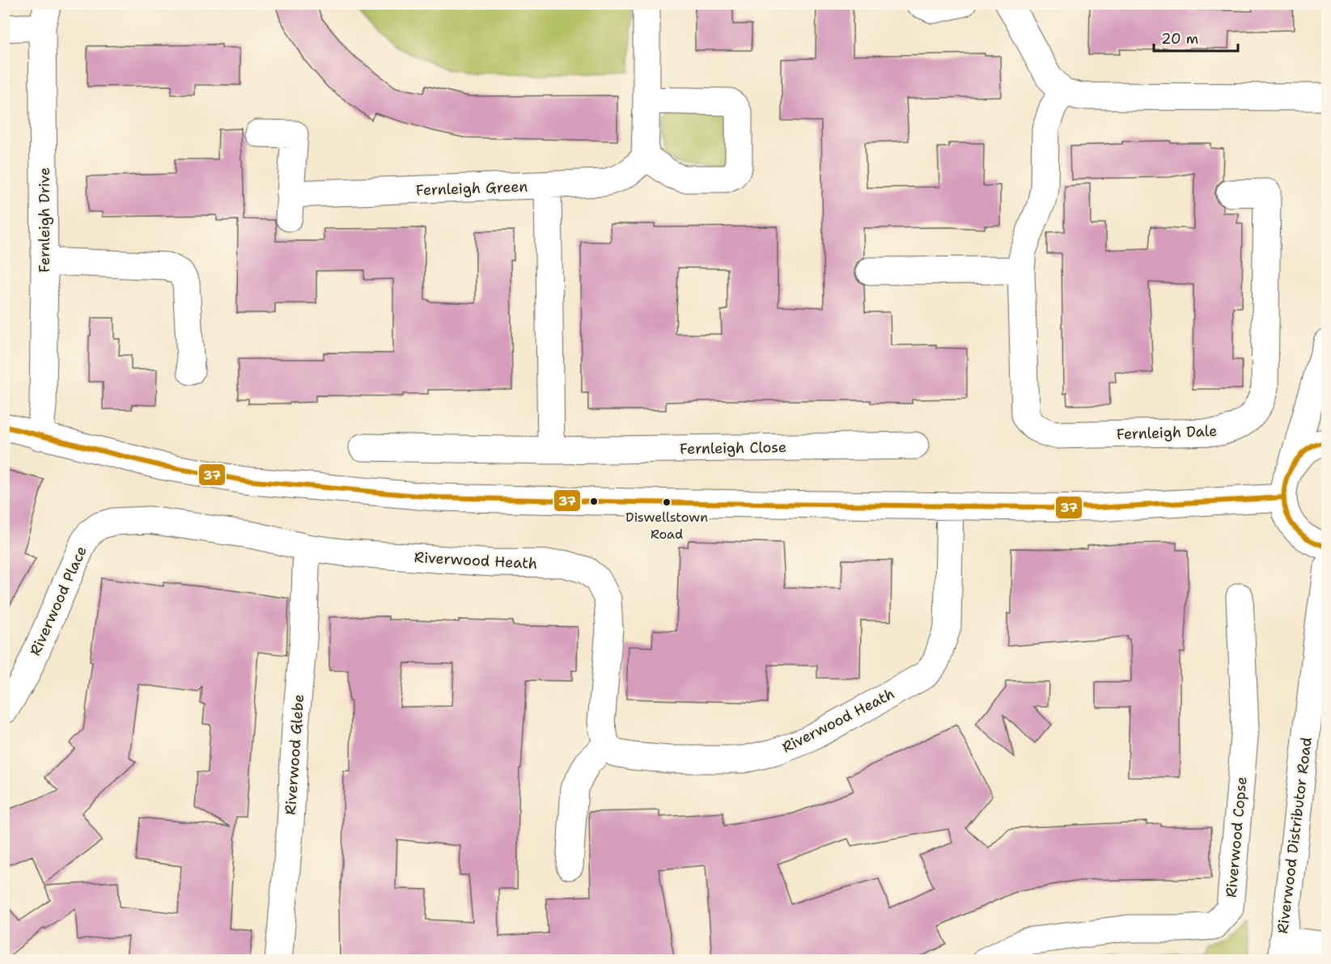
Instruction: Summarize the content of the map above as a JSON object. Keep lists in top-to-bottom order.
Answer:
{
  "streets": {
    "street": [
      "Fernleigh Green",
      "Fernleigh Drive",
      "Fernleigh Dale",
      "Fernleigh Close",
      "Riverwood Heath",
      "Riverwood Place",
      "Riverwood Glebe",
      "Riverwood Distributor Road",
      "Riverwood Copse"
    ]
  },
  "crossings": [
    ["Riverwood Heath", "Riverwood Place"],
    ["Riverwood Heath", "Riverwood Glebe"],
    ["Riverwood Place", "Riverwood Glebe"]
  ],
  "places": ["Diswellstown Road"],
  "lines": ["transit line 37"],
  "scale_bar": "20 m"
}
